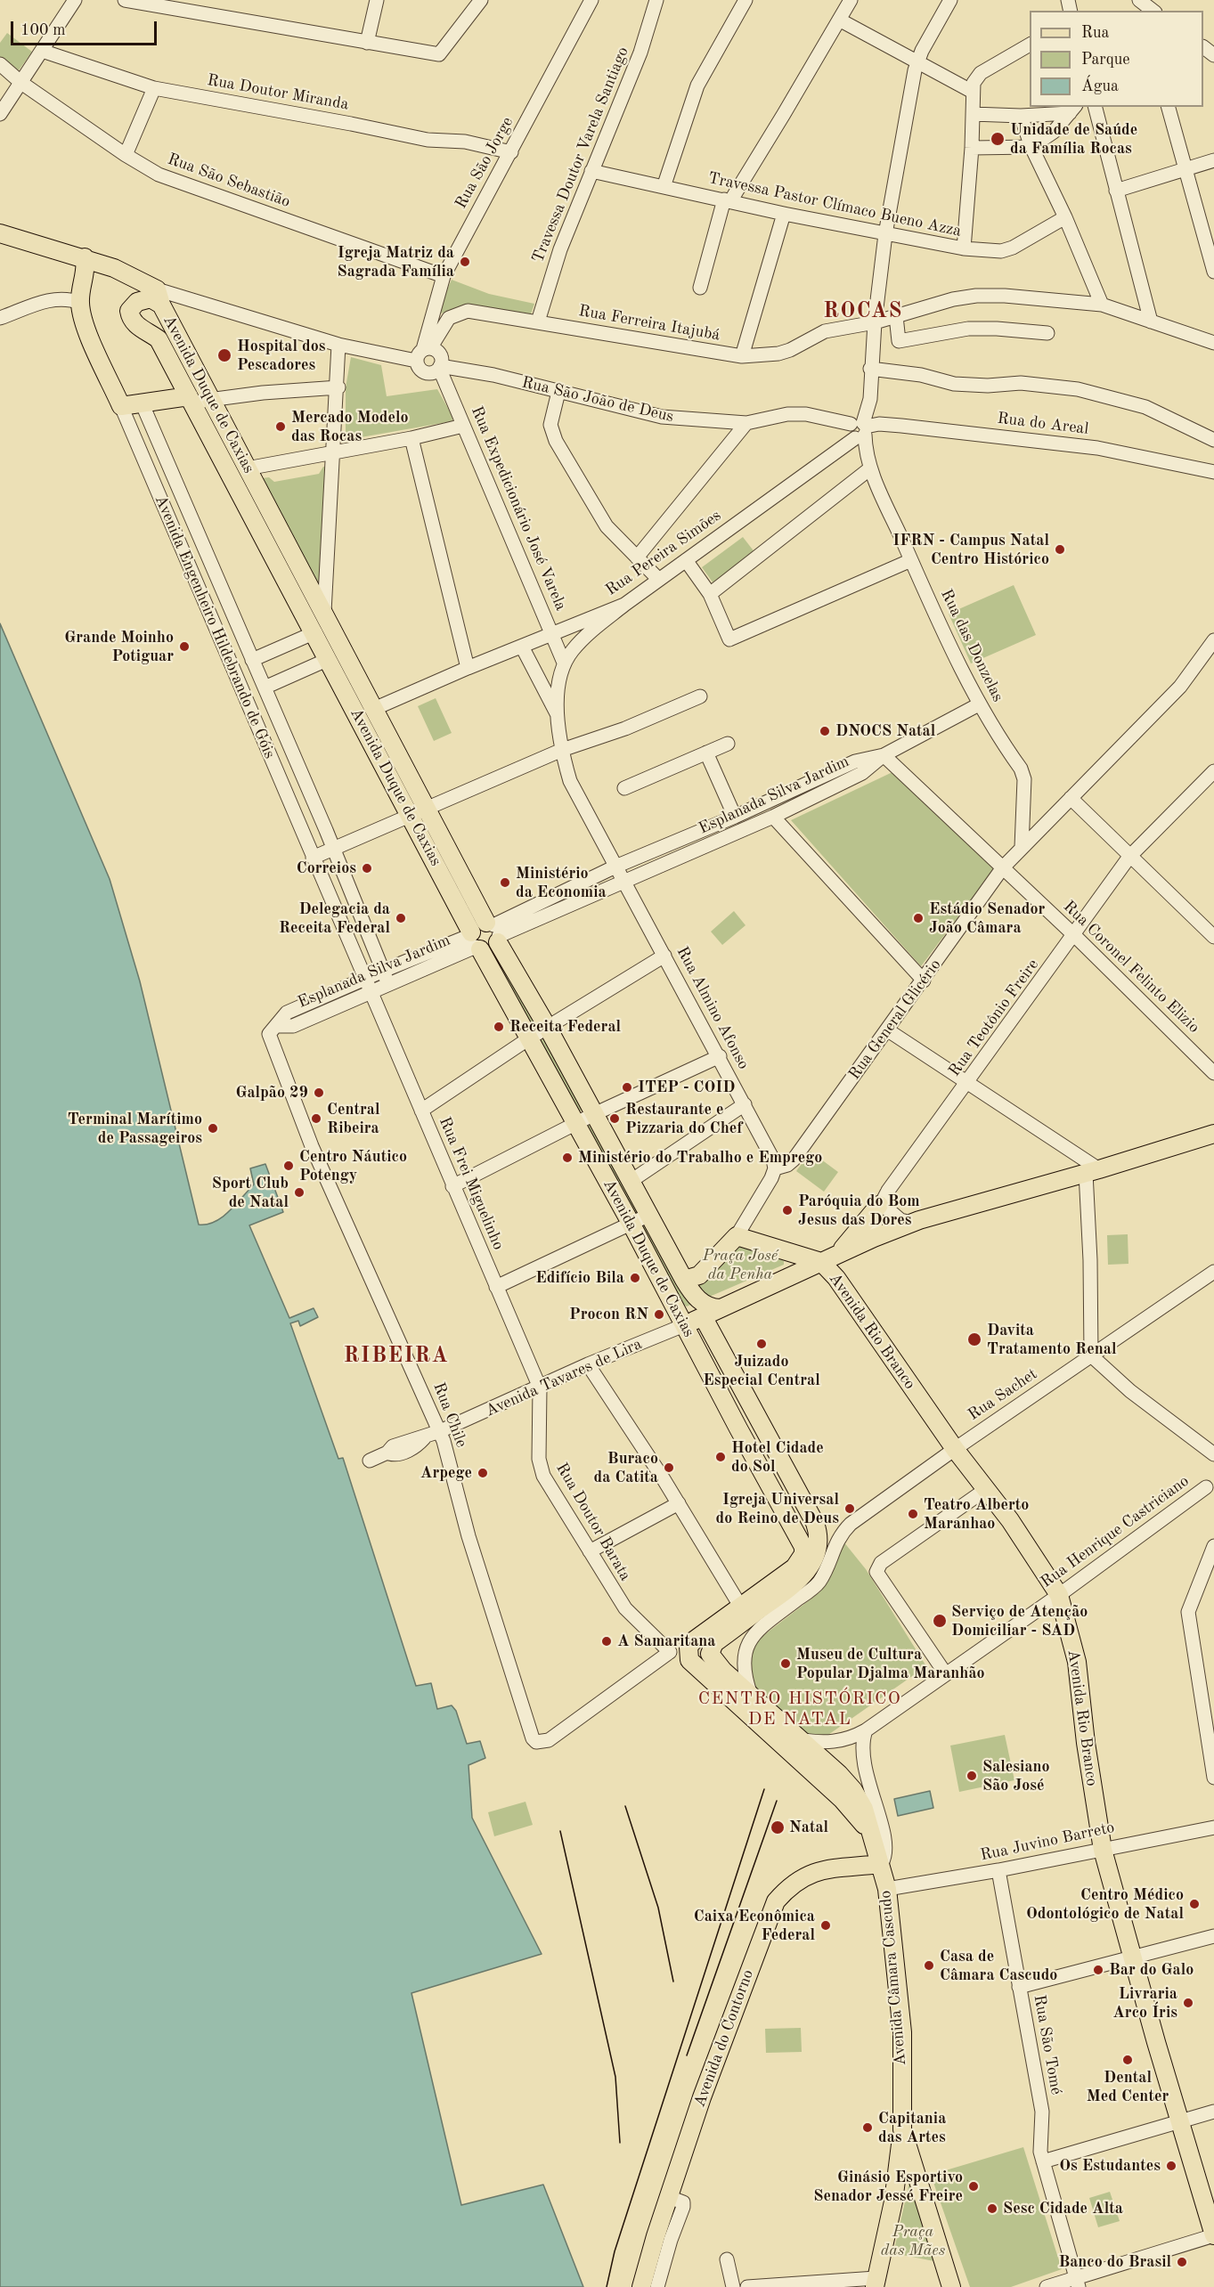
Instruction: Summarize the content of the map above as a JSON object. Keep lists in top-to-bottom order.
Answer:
{
  "streets": {
    "main road": [
      "Avenida Duque de Caxias",
      "Avenida Engenheiro Hildebrando de Góis",
      "Avenida Rio Branco",
      "Avenida Tavares de Lira",
      "Avenida Câmara Cascudo",
      "Avenida do Contorno"
    ],
    "street": [
      "Rua Doutor Miranda",
      "Travessa Doutor Varela Santiago",
      "Rua São Jorge",
      "Rua São Sebastião",
      "Travessa Pastor Clímaco Bueno Azza",
      "Rua Ferreira Itajubá",
      "Rua São João de Deus",
      "Rua do Areal",
      "Rua Expedicionário José Varela",
      "Rua Pereira Simões",
      "Rua das Donzelas",
      "Esplanada Silva Jardim",
      "Rua Coronel Felinto Elizio",
      "Rua Almino Afonso",
      "Rua Teotônio Freire",
      "Rua General Glicério",
      "Rua Frei Miguelinho",
      "Rua Sachet",
      "Rua Chile",
      "Rua Doutor Barata",
      "Rua Henrique Castriciano",
      "Rua Juvino Barreto",
      "Rua São Tomé"
    ]
  },
  "crossings": [
    ["Rua Doutor Miranda", "Rua São Jorge"],
    ["Travessa Doutor Varela Santiago", "Travessa Pastor Clímaco Bueno Azza"],
    ["Travessa Doutor Varela Santiago", "Rua Ferreira Itajubá"],
    ["Rua São Jorge", "Rua São Sebastião"],
    ["Rua São Jorge", "Rua Ferreira Itajubá"],
    ["Rua São Jorge", "Rua São João de Deus"],
    ["Rua São Jorge", "Rua Expedicionário José Varela"],
    ["Rua Ferreira Itajubá", "Rua São João de Deus"],
    ["Rua Ferreira Itajubá", "Rua Expedicionário José Varela"],
    ["Avenida Duque de Caxias", "Rua Pereira Simões"],
    ["Avenida Duque de Caxias", "Esplanada Silva Jardim"],
    ["Avenida Duque de Caxias", "Avenida Tavares de Lira"],
    ["Avenida Duque de Caxias", "Rua Sachet"],
    ["Rua São João de Deus", "Rua do Areal"],
    ["Rua São João de Deus", "Rua Expedicionário José Varela"],
    ["Rua São João de Deus", "Rua Pereira Simões"],
    ["Rua São João de Deus", "Rua das Donzelas"],
    ["Rua do Areal", "Rua Pereira Simões"],
    ["Rua do Areal", "Rua das Donzelas"],
    ["Rua Expedicionário José Varela", "Rua Pereira Simões"],
    ["Rua Pereira Simões", "Rua das Donzelas"],
    ["Avenida Engenheiro Hildebrando de Góis", "Esplanada Silva Jardim"],
    ["Avenida Engenheiro Hildebrando de Góis", "Rua Frei Miguelinho"],
    ["Rua das Donzelas", "Esplanada Silva Jardim"],
    ["Rua das Donzelas", "Rua General Glicério"],
    ["Esplanada Silva Jardim", "Rua Coronel Felinto Elizio"],
    ["Esplanada Silva Jardim", "Rua Almino Afonso"],
    ["Esplanada Silva Jardim", "Rua Frei Miguelinho"],
    ["Esplanada Silva Jardim", "Rua Chile"],
    ["Rua Coronel Felinto Elizio", "Rua Teotônio Freire"],
    ["Rua Coronel Felinto Elizio", "Rua General Glicério"],
    ["Rua Almino Afonso", "Rua General Glicério"],
    ["Rua Teotônio Freire", "Avenida Tavares de Lira"],
    ["Rua Frei Miguelinho", "Avenida Tavares de Lira"],
    ["Rua Frei Miguelinho", "Rua Doutor Barata"],
    ["Avenida Rio Branco", "Avenida Tavares de Lira"],
    ["Avenida Rio Branco", "Rua Sachet"],
    ["Avenida Rio Branco", "Rua Henrique Castriciano"],
    ["Avenida Rio Branco", "Rua Juvino Barreto"],
    ["Avenida Tavares de Lira", "Rua Chile"],
    ["Avenida Tavares de Lira", "Rua Doutor Barata"],
    ["Rua Chile", "Rua Doutor Barata"],
    ["Rua Henrique Castriciano", "Avenida Câmara Cascudo"],
    ["Rua Juvino Barreto", "Avenida Câmara Cascudo"],
    ["Rua Juvino Barreto", "Rua São Tomé"],
    ["Avenida Câmara Cascudo", "Avenida do Contorno"]
  ],
  "districts": ["ROCAS", "RIBEIRA", "CENTRO HISTÓRICO DE NATAL"],
  "parks": ["Praça José da Penha", "Praça das Mães"],
  "places": [
    "Unidade de Saúde da Família Rocas",
    "Igreja Matriz da Sagrada Família",
    "Hospital dos Pescadores",
    "Mercado Modelo das Rocas",
    "IFRN - Campus Natal Centro Histórico",
    "Grande Moinho Potiguar",
    "DNOCS Natal",
    "Correios",
    "Ministério da Economia",
    "Delegacia da Receita Federal",
    "Estádio Senador João Câmara",
    "Receita Federal",
    "ITEP - COID",
    "Galpão 29",
    "Central Ribeira",
    "Restaurante e Pizzaria do Chef",
    "Terminal Marítimo de Passageiros",
    "Ministério do Trabalho e Emprego",
    "Centro Náutico Potengy",
    "Sport Club de Natal",
    "Paróquia do Bom Jesus das Dores",
    "Edifício Bila",
    "Procon RN",
    "Davita Tratamento Renal",
    "Juizado Especial Central",
    "Hotel Cidade do Sol",
    "Buraco da Catita",
    "Arpege",
    "Igreja Universal do Reino de Deus",
    "Teatro Alberto Maranhao",
    "Serviço de Atenção Domiciliar - SAD",
    "A Samaritana",
    "Museu de Cultura Popular Djalma Maranhão",
    "Salesiano São José",
    "Natal",
    "Centro Médico Odontológico de Natal",
    "Caixa Econômica Federal",
    "Casa de Câmara Cascudo",
    "Bar do Galo",
    "Livraria Arco Íris",
    "Dental Med Center",
    "Capitania das Artes",
    "Os Estudantes",
    "Ginásio Esportivo Senador Jessé Freire",
    "Sesc Cidade Alta",
    "Banco do Brasil"
  ],
  "legend": ["Rua", "Parque", "Água"],
  "scale_bar": "100 m"
}
